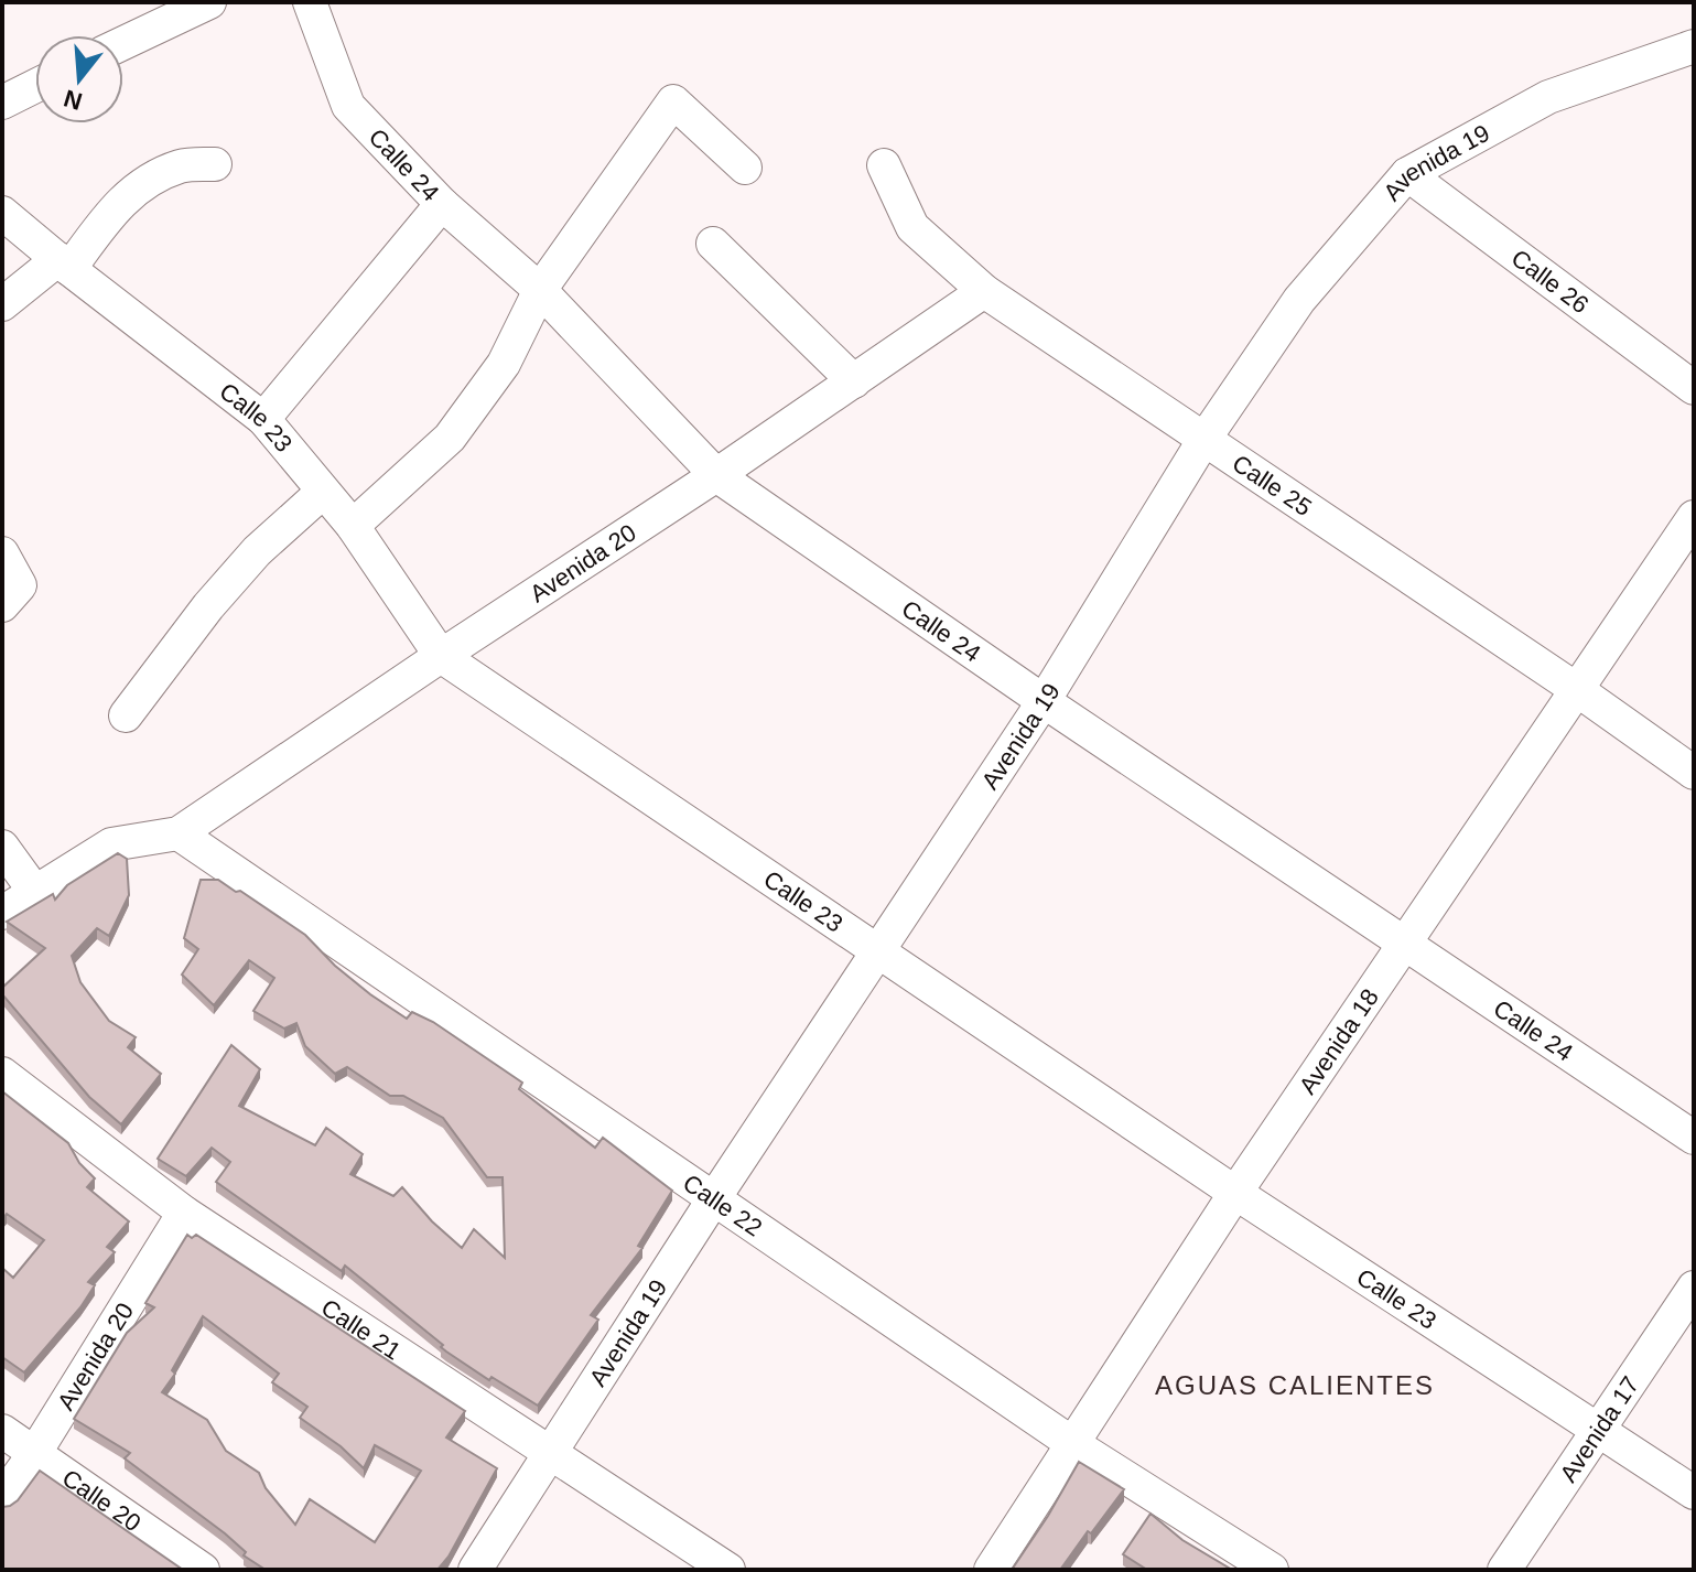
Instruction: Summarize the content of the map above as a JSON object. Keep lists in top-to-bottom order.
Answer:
{
  "streets": {
    "street": [
      "Calle 24",
      "Avenida 19",
      "Calle 26",
      "Calle 23",
      "Calle 25",
      "Avenida 20",
      "Avenida 18",
      "Calle 22",
      "Calle 21",
      "Avenida 17",
      "Calle 20"
    ]
  },
  "crossings": [
    ["Calle 24", "Avenida 19"],
    ["Calle 24", "Avenida 20"],
    ["Calle 24", "Avenida 18"],
    ["Avenida 19", "Calle 26"],
    ["Avenida 19", "Calle 23"],
    ["Avenida 19", "Calle 25"],
    ["Avenida 19", "Calle 22"],
    ["Avenida 19", "Calle 21"],
    ["Calle 23", "Avenida 20"],
    ["Calle 23", "Avenida 18"],
    ["Calle 23", "Avenida 17"],
    ["Calle 25", "Avenida 20"],
    ["Calle 25", "Avenida 18"],
    ["Avenida 20", "Calle 22"],
    ["Avenida 20", "Calle 21"],
    ["Avenida 20", "Calle 20"],
    ["Avenida 18", "Calle 22"]
  ],
  "districts": ["AGUAS CALIENTES"],
  "north": "bottom"
}
